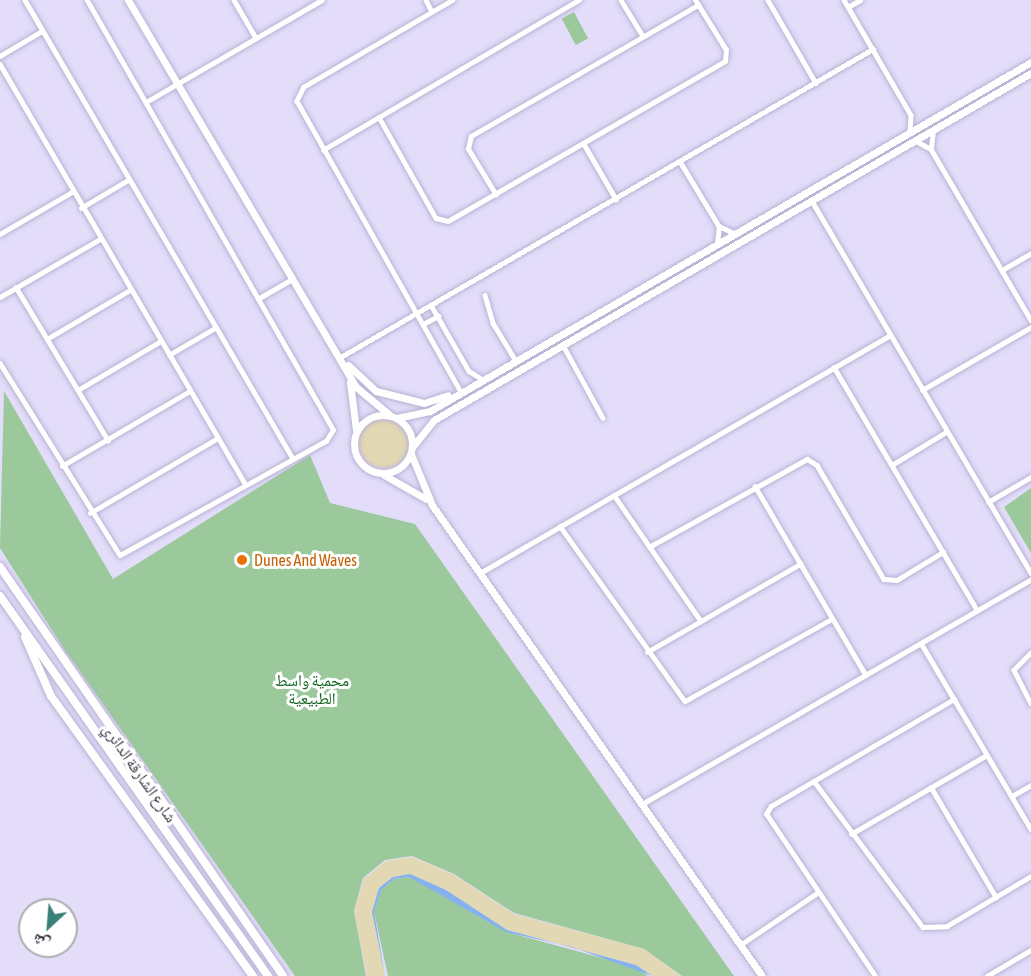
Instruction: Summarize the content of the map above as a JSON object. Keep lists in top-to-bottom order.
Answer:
{
  "streets": {
    "highway": ["شارع الشارقة الدائري"]
  },
  "parks": ["محمية واسط الطبيعية"],
  "places": ["Dunes And Waves"],
  "north": "bottom left"
}
